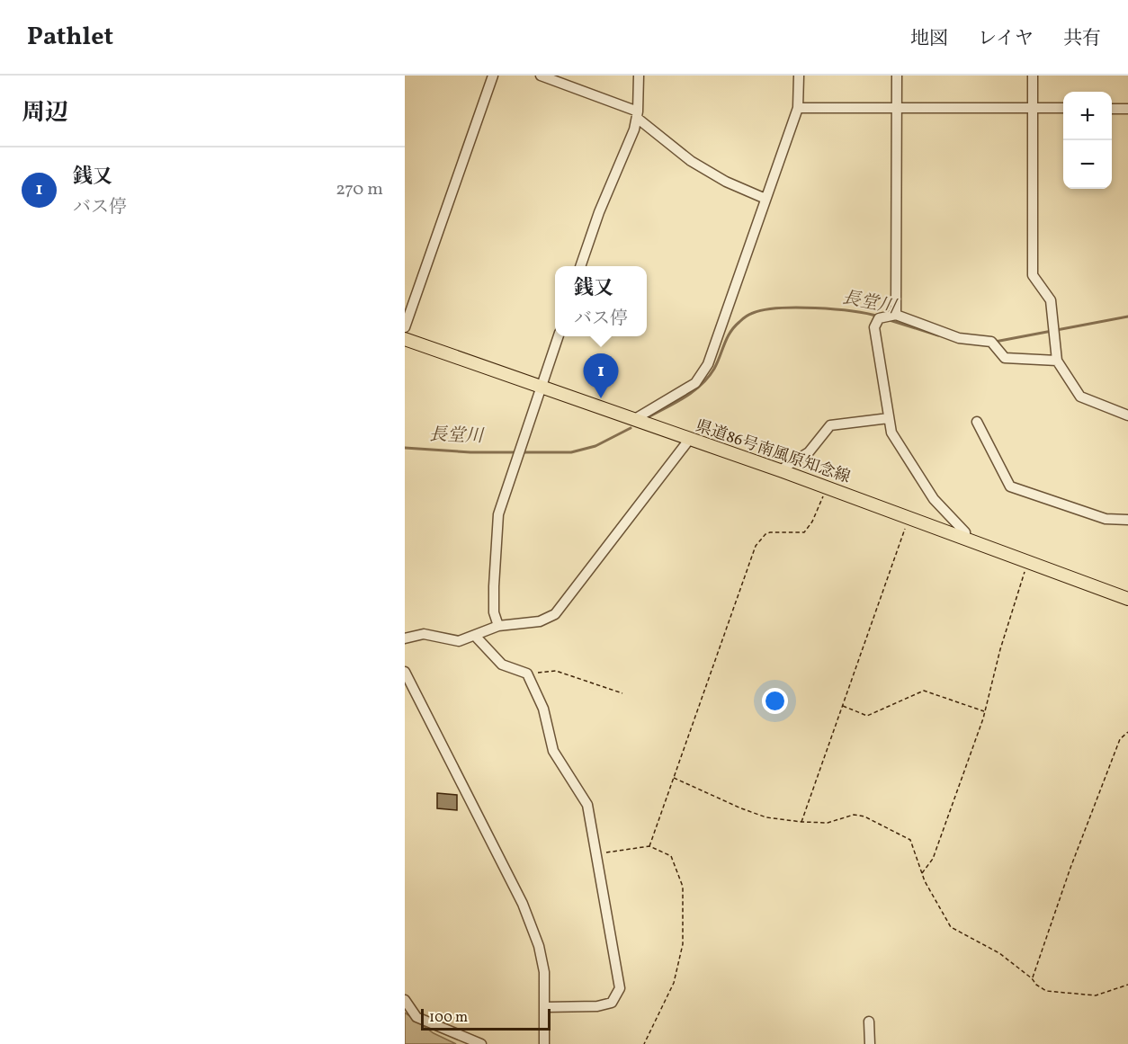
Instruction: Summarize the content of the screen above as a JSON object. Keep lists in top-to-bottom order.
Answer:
{
  "streets": {
    "main road": ["県道86号南風原知念線"]
  },
  "water": ["長堂川"],
  "scale_bar": "100 m",
  "page": {
    "header": "Pathlet",
    "nav": ["地図", "レイヤ", "共有"],
    "heading": "周辺",
    "map_buttons": ["+", "−"],
    "list": [
      {
        "mark": "1",
        "name": "銭又",
        "note": "バス停",
        "value": "270 m"
      }
    ],
    "popup": ["銭又", "バス停"],
    "pins": "1",
    "scale": "100 m"
  }
}
